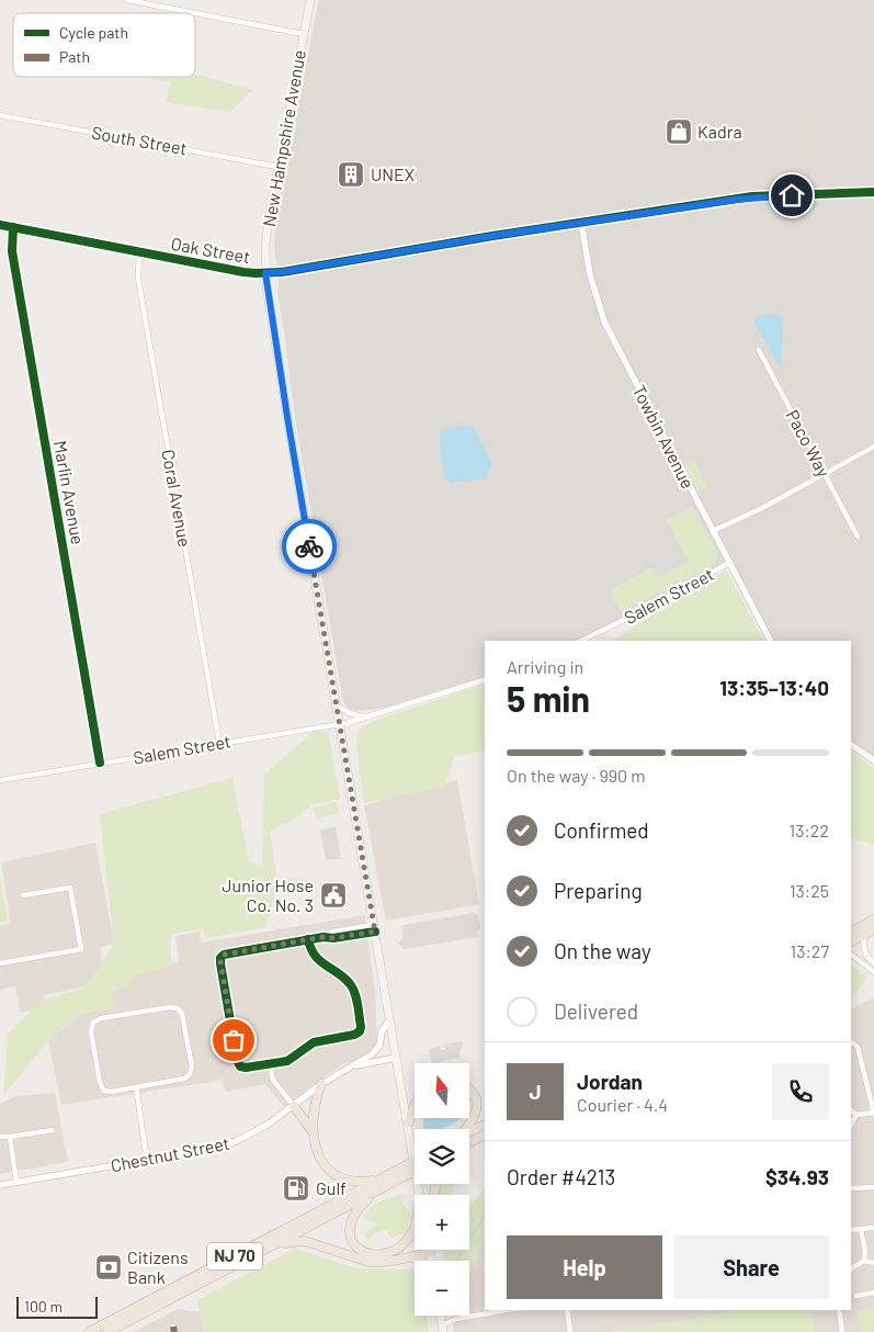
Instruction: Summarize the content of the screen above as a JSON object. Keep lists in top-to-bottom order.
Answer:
{
  "streets": {
    "highway": ["NJ 70"],
    "main road": ["New Hampshire Avenue"],
    "street": [
      "South Street",
      "Oak Street",
      "Towbin Avenue",
      "Paco Way",
      "Marlin Avenue",
      "Coral Avenue",
      "Salem Street",
      "Chestnut Street"
    ]
  },
  "crossings": [
    ["New Hampshire Avenue", "South Street"],
    ["New Hampshire Avenue", "Oak Street"],
    ["New Hampshire Avenue", "Salem Street"],
    ["New Hampshire Avenue", "Chestnut Street"],
    ["New Hampshire Avenue", "NJ 70"],
    ["Oak Street", "Towbin Avenue"],
    ["Oak Street", "Marlin Avenue"],
    ["Oak Street", "Coral Avenue"],
    ["Towbin Avenue", "Salem Street"],
    ["Marlin Avenue", "Salem Street"],
    ["Coral Avenue", "Salem Street"],
    ["Chestnut Street", "NJ 70"]
  ],
  "places": {
    "shop": ["Kadra"],
    "building": ["UNEX"],
    "public building": ["Junior Hose Co. No. 3"],
    "fuel station": ["Gulf"],
    "bank": ["Citizens Bank"]
  },
  "legend": ["Cycle path", "Path"],
  "scale_bar": "100 m",
  "north": "top",
  "page": {
    "heading": ["5 min", "Arriving in", "13:35–13:40"],
    "panel": [
      "Jordan",
      "Courier · 4.4",
      "Order #4213",
      "$34.93"
    ],
    "bar": "On the way · 990 m",
    "list": [
      ["Confirmed", "13:22"],
      ["Preparing", "13:25"],
      ["On the way", "13:27"],
      "Delivered"
    ],
    "map_buttons": ["+", "−"],
    "round": "J",
    "buttons": ["Help", "Share"],
    "scale": "100 m"
  }
}
